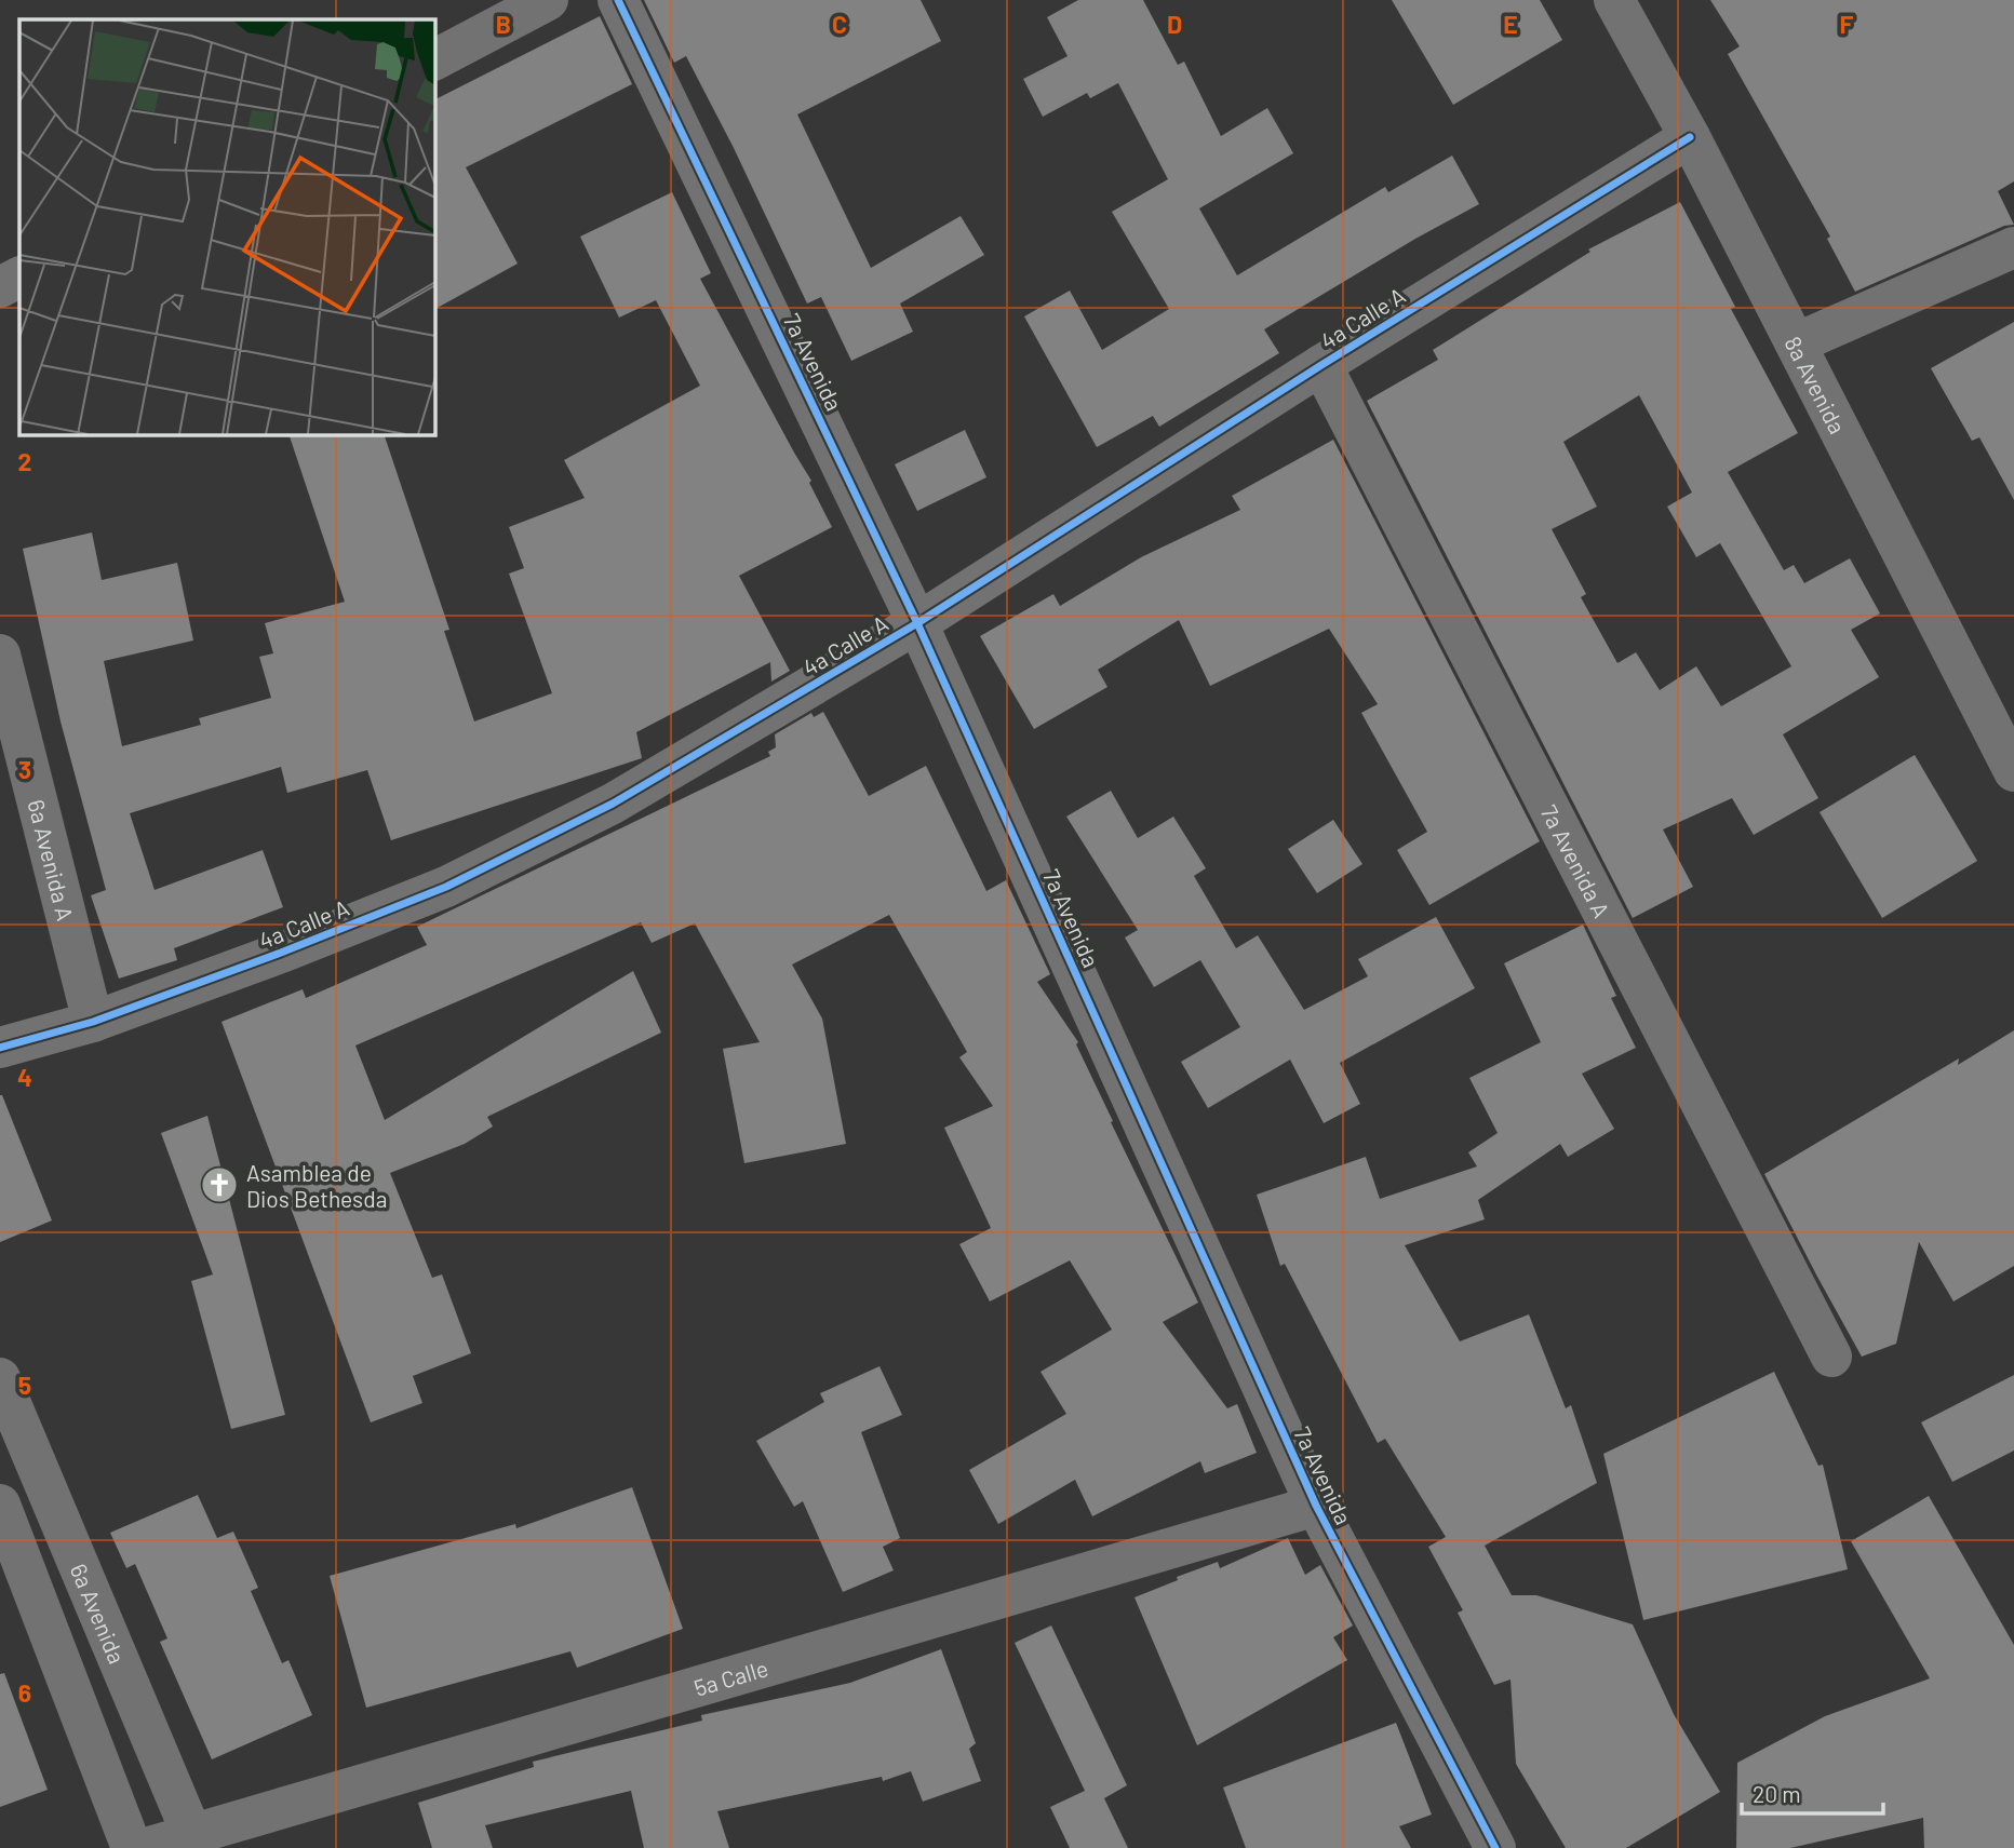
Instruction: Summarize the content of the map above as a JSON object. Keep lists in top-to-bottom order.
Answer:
{
  "streets": {
    "street": [
      "4a Calle A",
      "7a Avenida",
      "8a Avenida",
      "6a Avenida A",
      "7a Avenida A",
      "6a Avenida",
      "5a Calle"
    ]
  },
  "crossings": [
    ["4a Calle A", "7a Avenida"],
    ["4a Calle A", "8a Avenida"],
    ["4a Calle A", "6a Avenida A"],
    ["4a Calle A", "7a Avenida A"],
    ["7a Avenida", "5a Calle"],
    ["6a Avenida", "5a Calle"]
  ],
  "places": {
    "church": ["Asamblea de Dios Bethesda"]
  },
  "scale_bar": "20 m",
  "grid": {
    "columns": [
      "B",
      "C",
      "D",
      "E",
      "F"
    ],
    "rows": [
      "2",
      "3",
      "4",
      "5",
      "6"
    ]
  }
}
